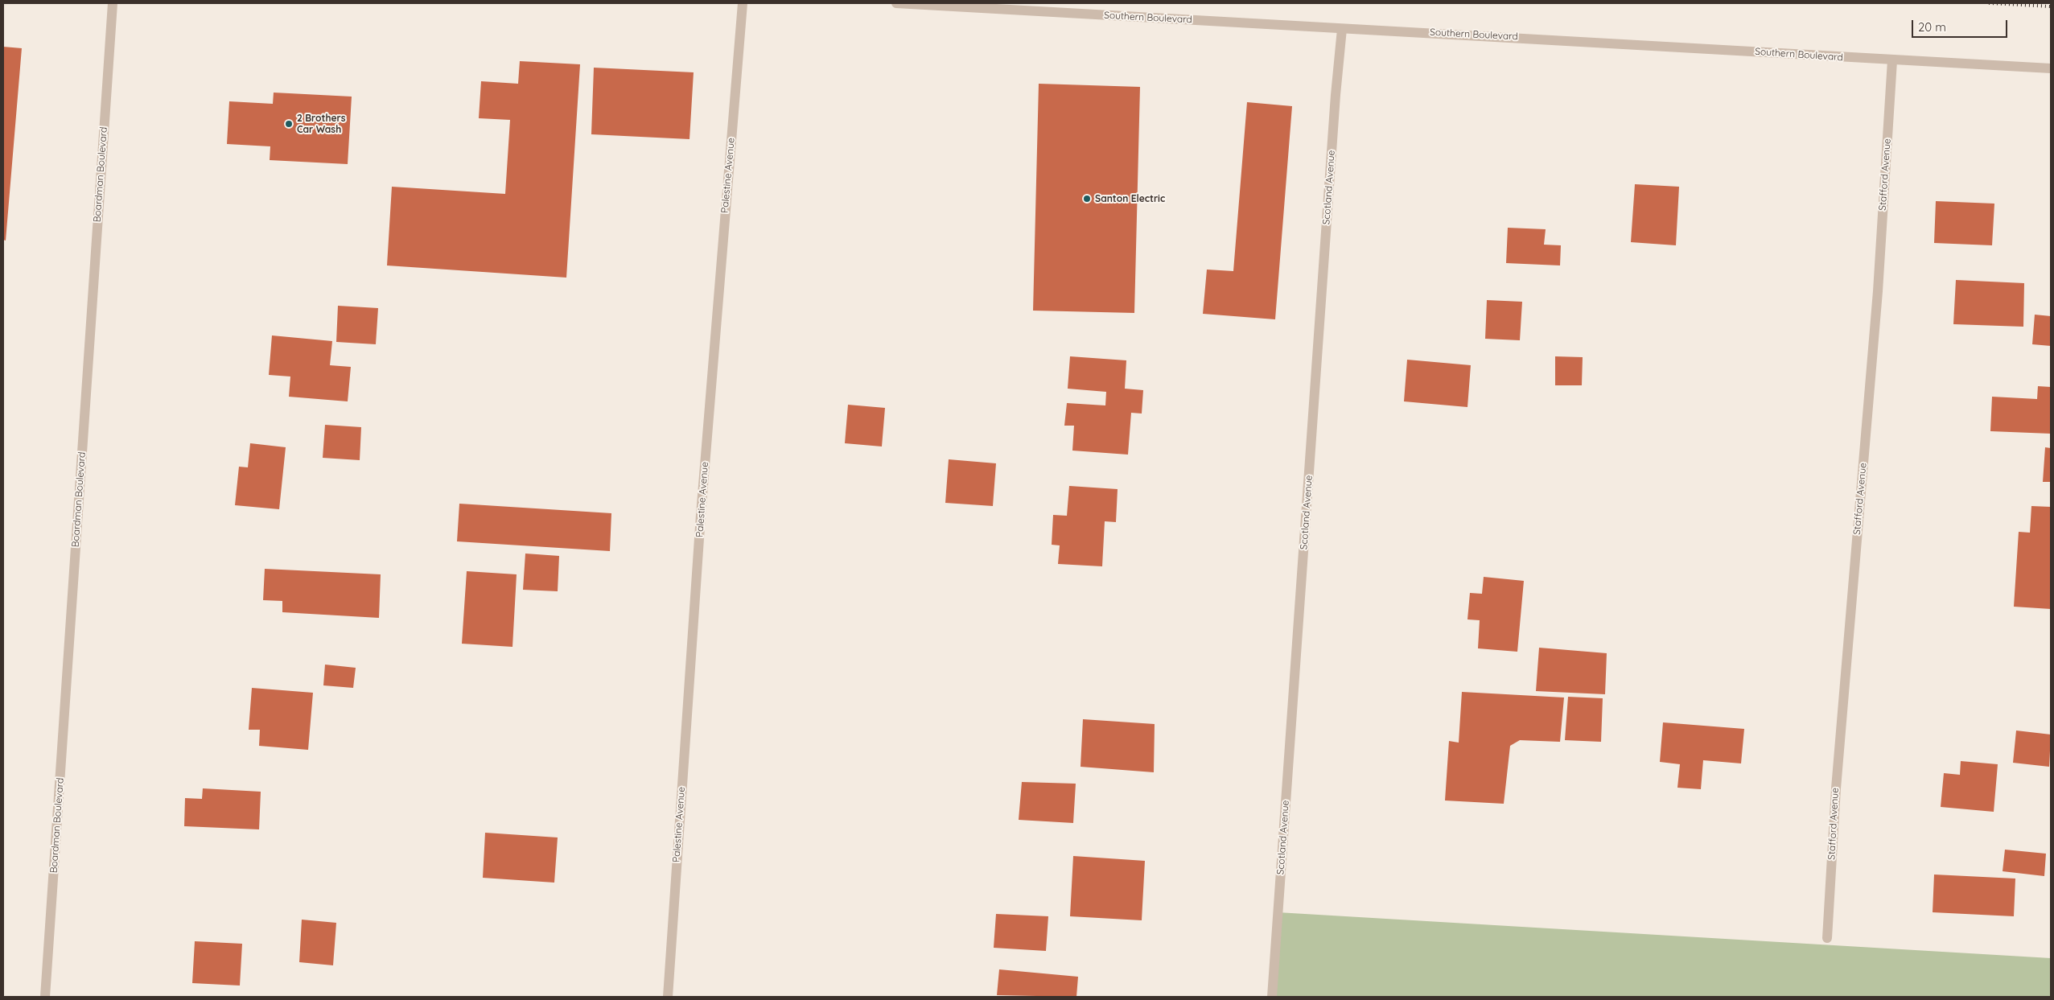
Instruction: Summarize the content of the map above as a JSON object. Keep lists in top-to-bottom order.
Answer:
{
  "streets": {
    "street": [
      "Southern Boulevard",
      "Boardman Boulevard",
      "Stafford Avenue",
      "Palestine Avenue",
      "Scotland Avenue"
    ]
  },
  "crossings": [
    ["Southern Boulevard", "Stafford Avenue"],
    ["Southern Boulevard", "Scotland Avenue"]
  ],
  "places": ["2 Brothers Car Wash", "Santon Electric"],
  "scale_bar": "20 m"
}
